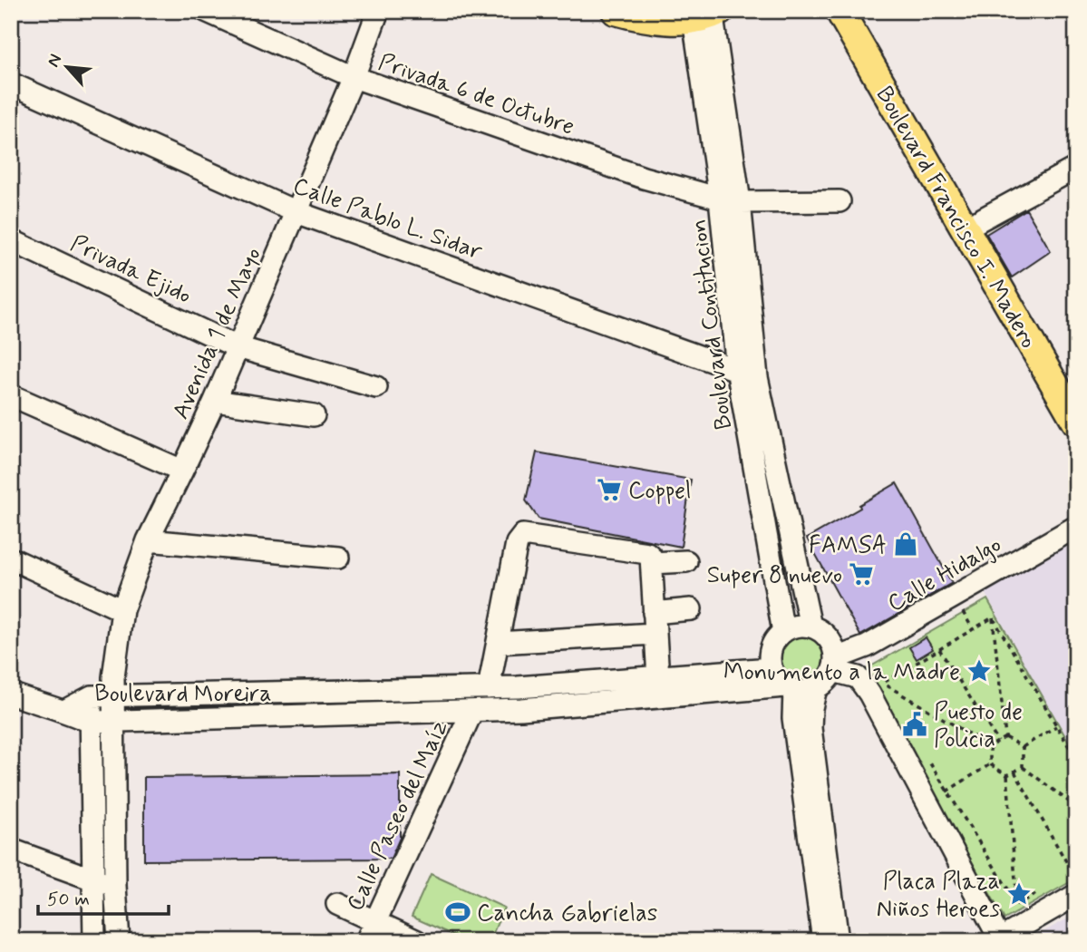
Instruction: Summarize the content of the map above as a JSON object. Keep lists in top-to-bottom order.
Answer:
{
  "streets": {
    "main road": ["Boulevard Francisco I. Madero"],
    "street": [
      "Privada 6 de Octubre",
      "Calle Pablo L. Sidar",
      "Privada Ejido",
      "Boulevard Contitucion",
      "Avenida 1 de Mayo",
      "Calle Hidalgo",
      "Boulevard Moreira",
      "Calle Paseo del Maíz"
    ]
  },
  "crossings": [
    ["Privada 6 de Octubre", "Boulevard Contitucion"],
    ["Privada 6 de Octubre", "Avenida 1 de Mayo"],
    ["Calle Pablo L. Sidar", "Boulevard Contitucion"],
    ["Calle Pablo L. Sidar", "Avenida 1 de Mayo"],
    ["Privada Ejido", "Avenida 1 de Mayo"],
    ["Boulevard Contitucion", "Calle Hidalgo"],
    ["Boulevard Contitucion", "Boulevard Moreira"],
    ["Avenida 1 de Mayo", "Boulevard Moreira"],
    ["Calle Hidalgo", "Boulevard Moreira"],
    ["Boulevard Moreira", "Calle Paseo del Maíz"]
  ],
  "places": {
    "supermarket": ["Coppel", "Super 8 nuevo"],
    "shop": ["FAMSA"],
    "place": ["Monumento a la Madre", "Placa Plaza Niños Heroes"],
    "public building": ["Puesto de Policia"],
    "sports": ["Cancha Gabrielas"]
  },
  "scale_bar": "50 m",
  "north": "top left"
}
